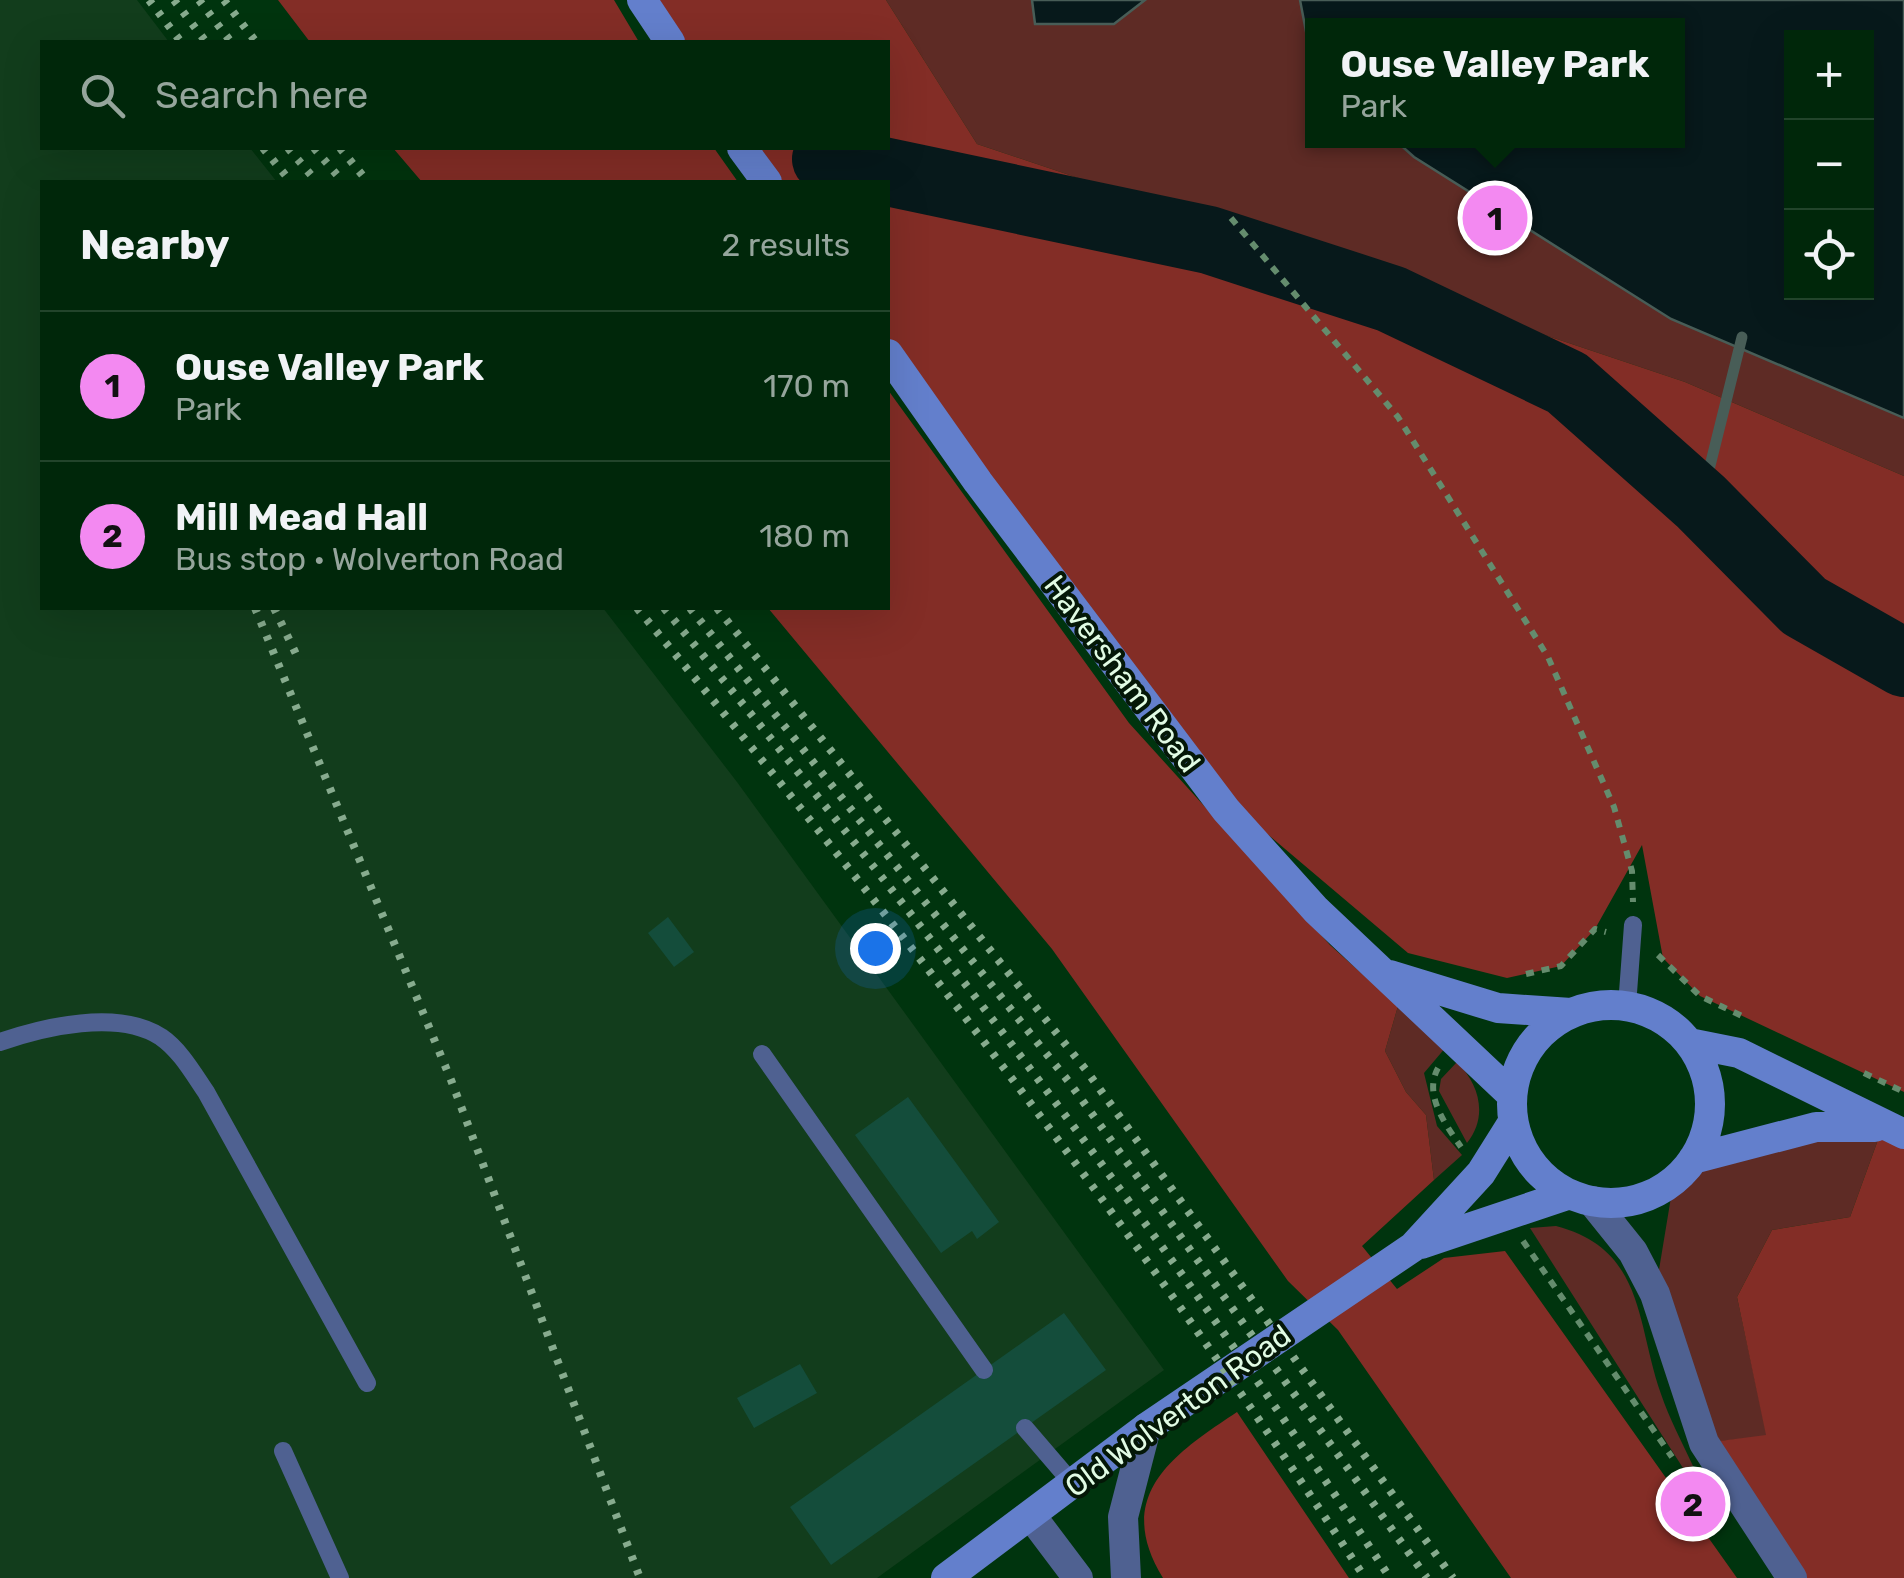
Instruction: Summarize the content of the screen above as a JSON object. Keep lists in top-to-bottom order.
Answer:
{
  "streets": {
    "street": ["Haversham Road", "Old Wolverton Road"]
  },
  "crossings": [
    ["Haversham Road", "Old Wolverton Road"]
  ],
  "page": {
    "popup": ["Ouse Valley Park", "Park"],
    "map_buttons": ["+", "−"],
    "search": "Search here",
    "heading": ["Nearby", "2 results"],
    "pins": ["1", "2"],
    "list": [
      {
        "mark": "1",
        "name": "Ouse Valley Park",
        "note": "Park",
        "value": "170 m"
      },
      {
        "mark": "2",
        "name": "Mill Mead Hall",
        "note": "Bus stop · Wolverton Road",
        "value": "180 m"
      }
    ]
  }
}
